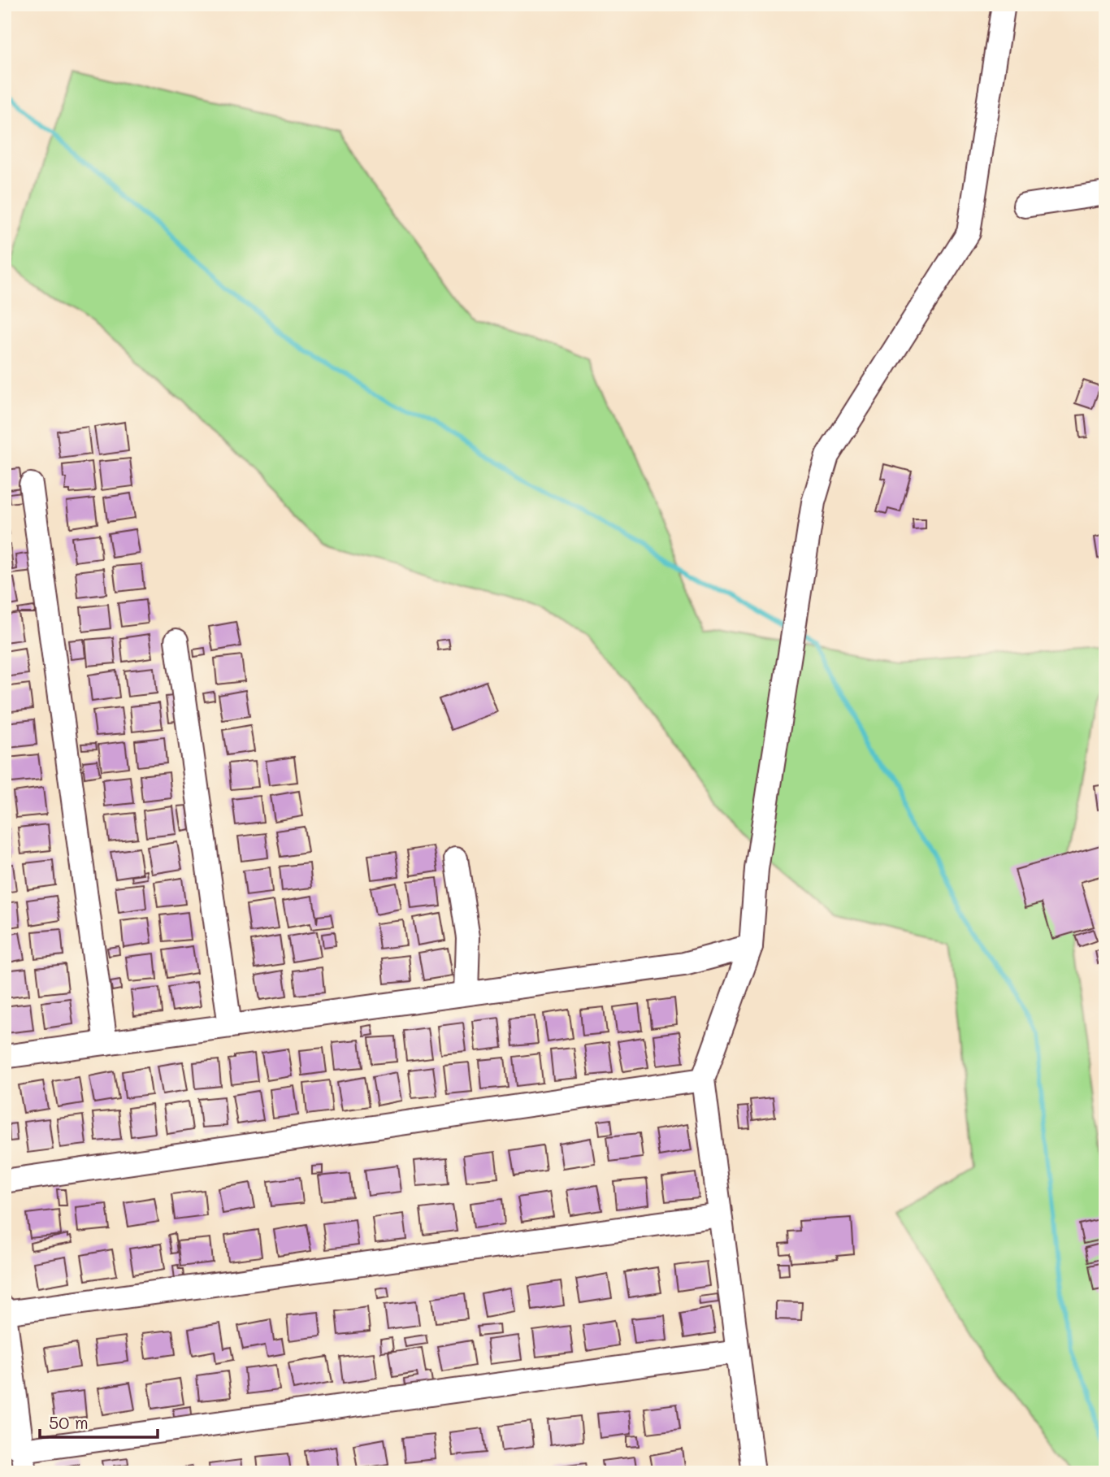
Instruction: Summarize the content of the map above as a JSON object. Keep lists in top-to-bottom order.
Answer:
{
  "scale_bar": "50 m"
}
